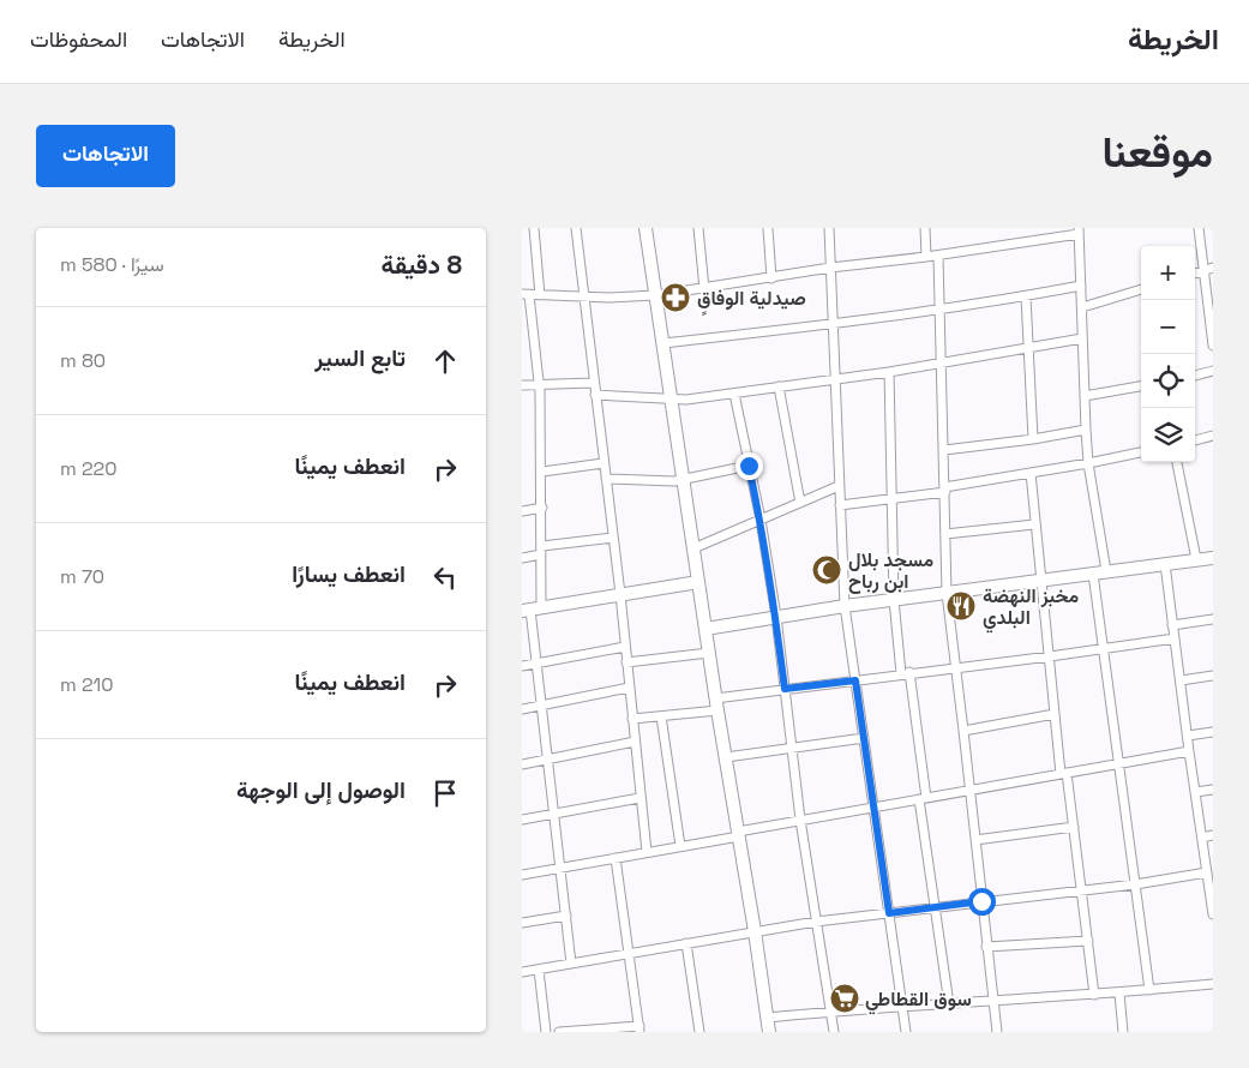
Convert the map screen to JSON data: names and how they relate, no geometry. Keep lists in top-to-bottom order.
{
  "places": {
    "pharmacy": ["صيدلية الوفاقٍ"],
    "mosque": ["مسجد بلال ابن رباح"],
    "restaurant": ["مخبز النهضة البلدي"],
    "supermarket": ["سوق القطاطي"]
  },
  "page": {
    "header": "الخريطة",
    "nav": ["الخريطة", "الاتجاهات", "المحفوظات"],
    "title": "موقعنا",
    "buttons": "الاتجاهات",
    "heading": ["8 دقيقة", "سيرًا · 580 m"],
    "map_buttons": ["+", "−"],
    "list": [
      ["تابع السير", "80 m"],
      ["انعطف يمينًا", "220 m"],
      ["انعطف يسارًا", "70 m"],
      ["انعطف يمينًا", "210 m"],
      "الوصول إلى الوجهة"
    ]
  }
}
